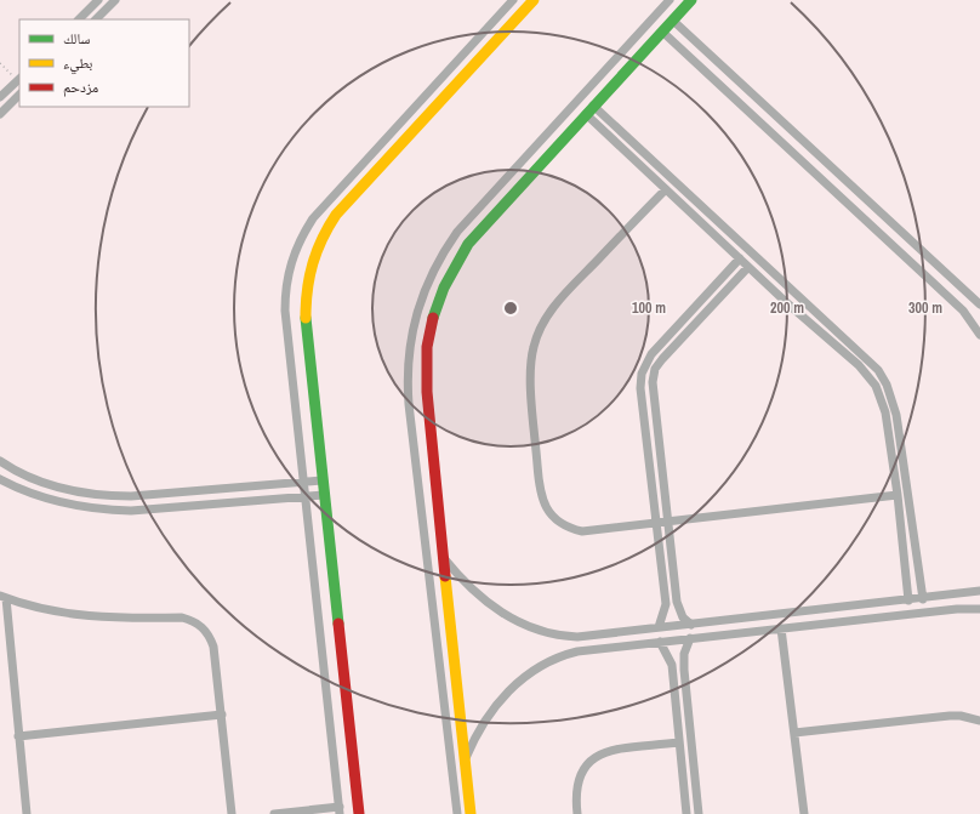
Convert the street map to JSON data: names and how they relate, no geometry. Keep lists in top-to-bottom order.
{
  "legend": ["سالك", "بطيء", "مزدحم"],
  "rings": ["100 m", "200 m", "300 m"]
}
